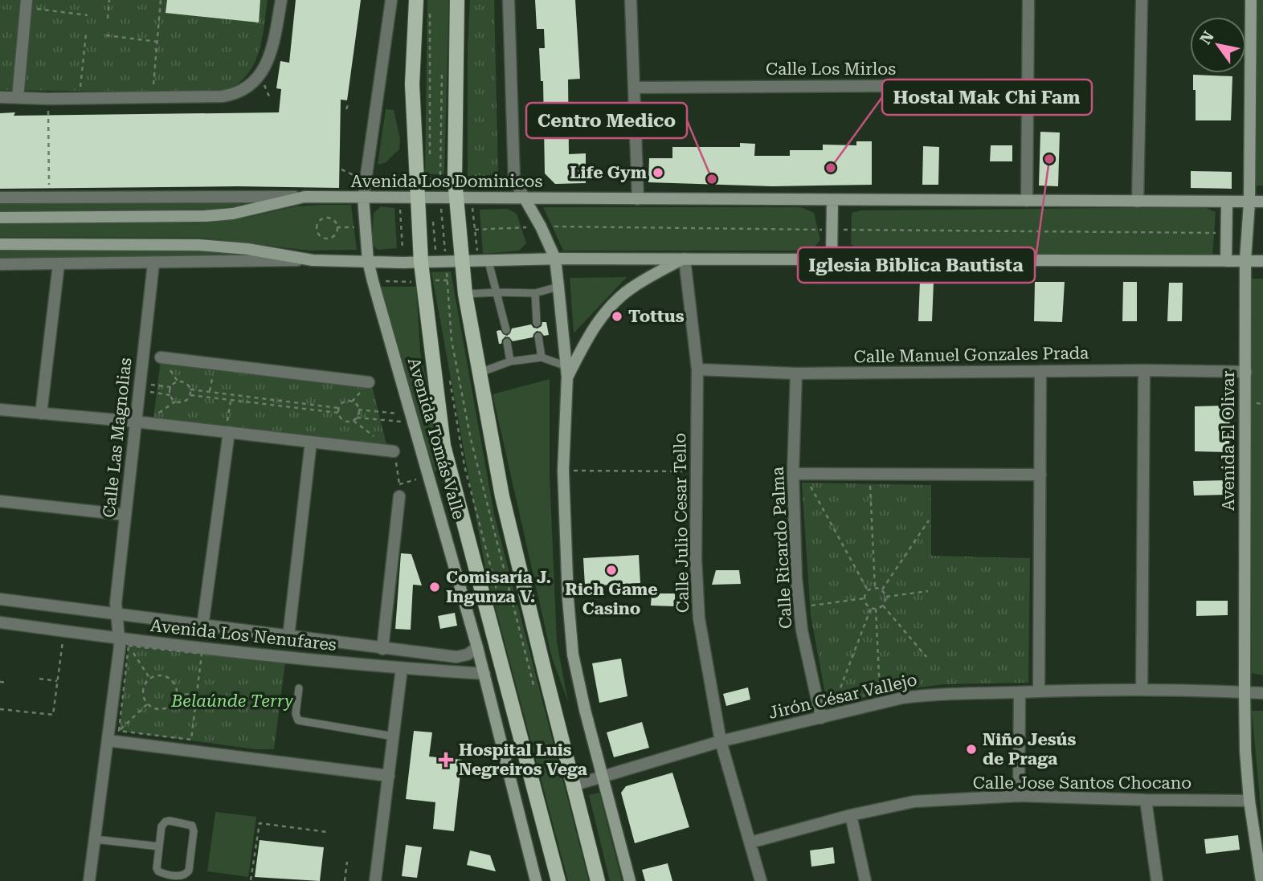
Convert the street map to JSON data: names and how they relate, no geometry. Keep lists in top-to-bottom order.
{
  "streets": {
    "main road": ["Avenida Los Dominicos", "Avenida Tomás Valle", "Avenida El Olivar"],
    "street": [
      "Calle Los Mirlos",
      "Calle Manuel Gonzales Prada",
      "Calle Las Magnolias",
      "Calle Julio Cesar Tello",
      "Calle Ricardo Palma",
      "Avenida Los Nenufares",
      "Jirón César Vallejo",
      "Calle Jose Santos Chocano"
    ]
  },
  "crossings": [
    ["Avenida Los Dominicos", "Avenida Tomás Valle"],
    ["Avenida Los Dominicos", "Avenida El Olivar"],
    ["Calle Manuel Gonzales Prada", "Avenida El Olivar"],
    ["Calle Manuel Gonzales Prada", "Calle Julio Cesar Tello"],
    ["Calle Manuel Gonzales Prada", "Calle Ricardo Palma"],
    ["Calle Las Magnolias", "Avenida Los Nenufares"],
    ["Avenida Tomás Valle", "Avenida Los Nenufares"],
    ["Avenida El Olivar", "Jirón César Vallejo"],
    ["Avenida El Olivar", "Calle Jose Santos Chocano"],
    ["Calle Julio Cesar Tello", "Jirón César Vallejo"],
    ["Calle Julio Cesar Tello", "Calle Jose Santos Chocano"],
    ["Calle Ricardo Palma", "Jirón César Vallejo"]
  ],
  "parks": ["Belaúnde Terry"],
  "places": {
    "other": [
      "Iglesia Biblica Bautista",
      "Hostal Mak Chi Fam",
      "Life Gym",
      "Centro Medico",
      "Tottus",
      "Rich Game Casino",
      "Comisaría J. Ingunza V.",
      "Niño Jesús de Praga"
    ],
    "health": ["Hospital Luis Negreiros Vega"]
  },
  "north": "top left"
}
